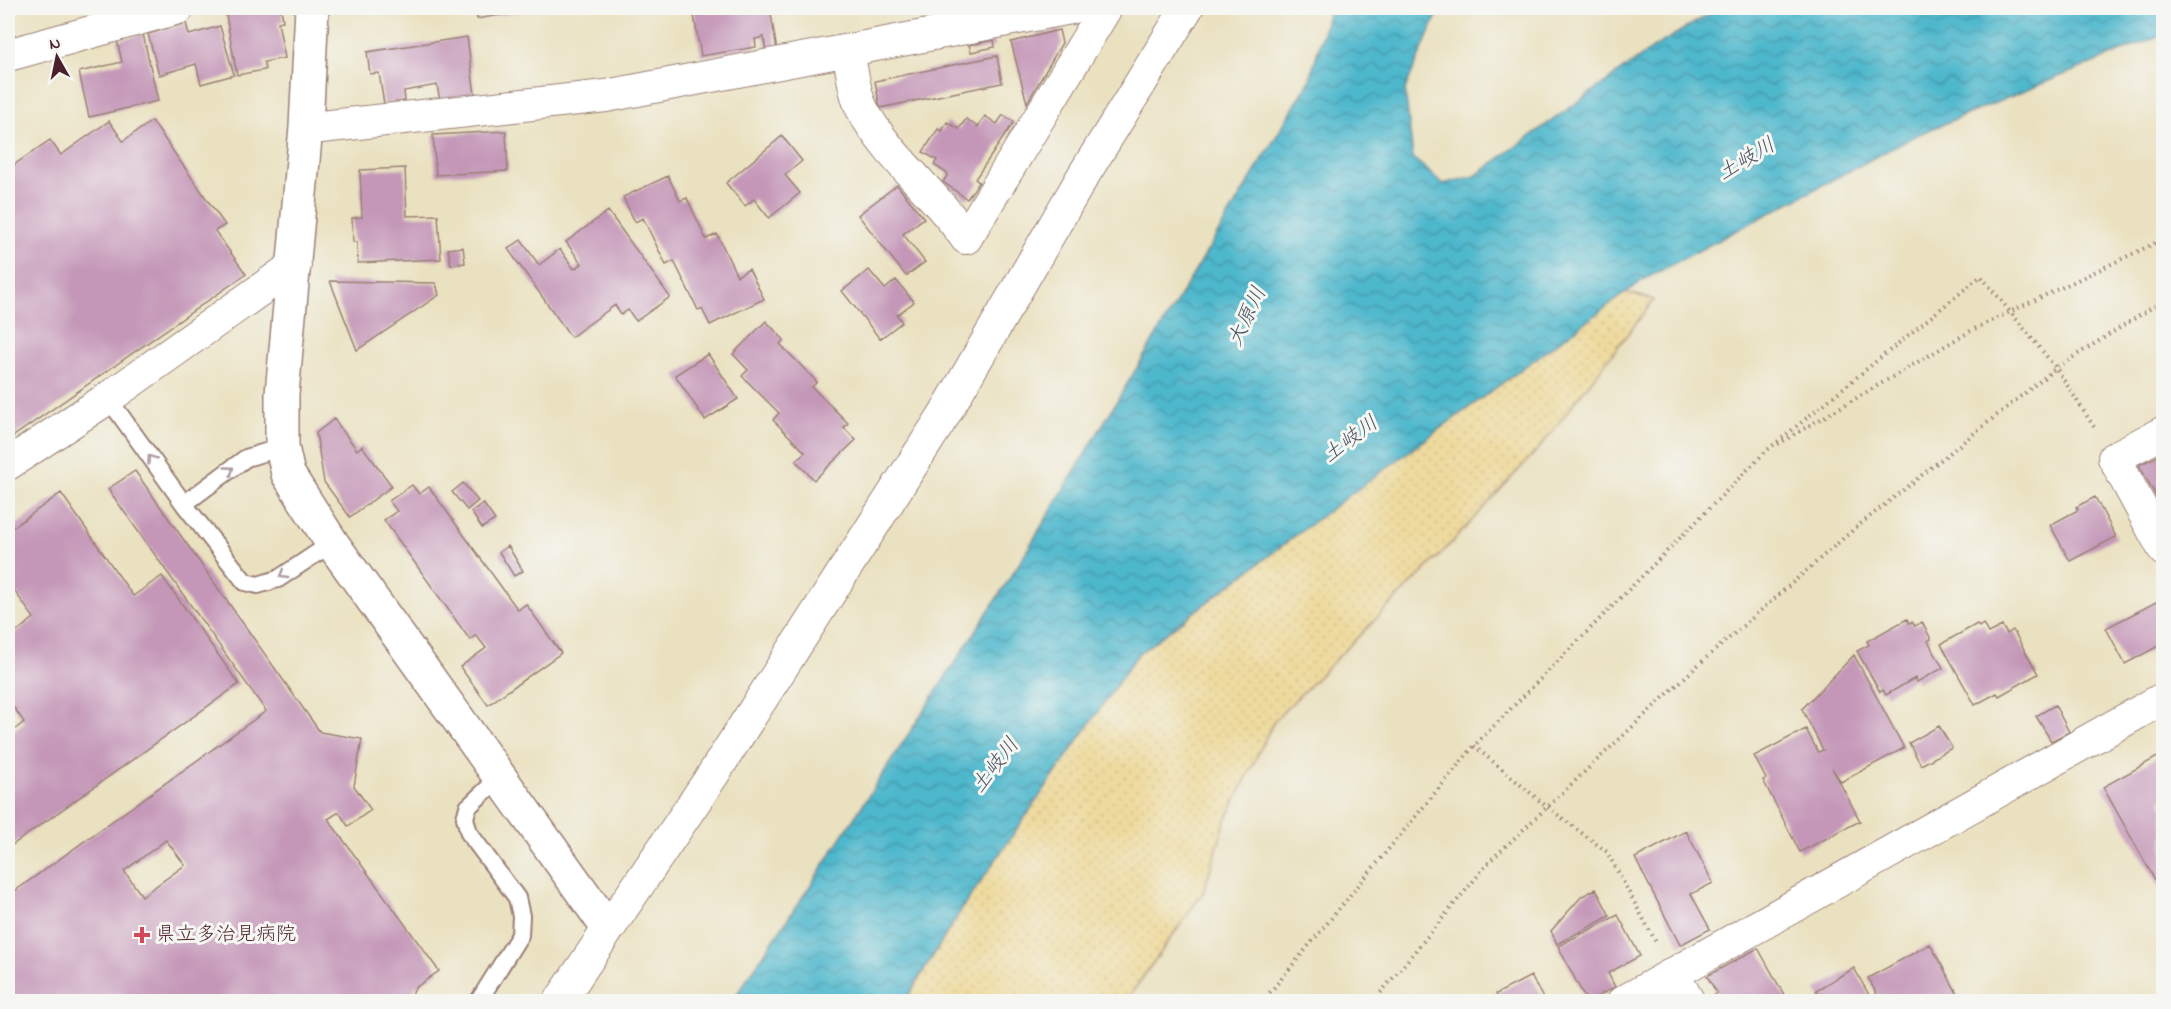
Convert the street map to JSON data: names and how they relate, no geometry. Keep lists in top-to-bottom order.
{
  "water": ["土岐川", "大原川"],
  "places": {
    "health": ["県立多治見病院"]
  },
  "north": "top"
}
